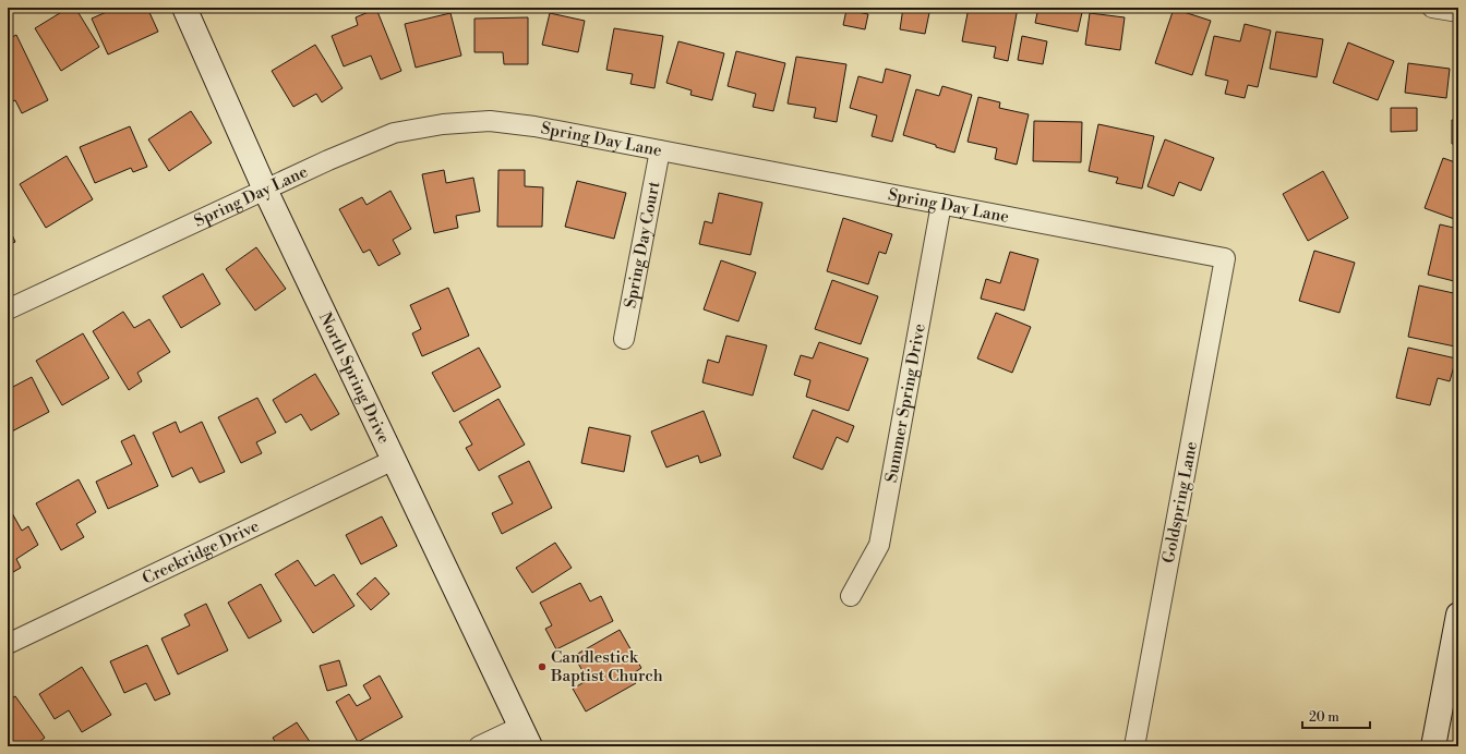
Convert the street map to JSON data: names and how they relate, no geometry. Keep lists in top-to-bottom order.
{
  "streets": {
    "street": [
      "Spring Day Lane",
      "Spring Day Court",
      "North Spring Drive",
      "Summer Spring Drive",
      "Goldspring Lane",
      "Creekridge Drive"
    ]
  },
  "crossings": [
    ["Spring Day Lane", "Spring Day Court"],
    ["Spring Day Lane", "North Spring Drive"],
    ["Spring Day Lane", "Summer Spring Drive"],
    ["Spring Day Lane", "Goldspring Lane"],
    ["North Spring Drive", "Creekridge Drive"]
  ],
  "places": ["Candlestick Baptist Church"],
  "scale_bar": "20 m"
}
